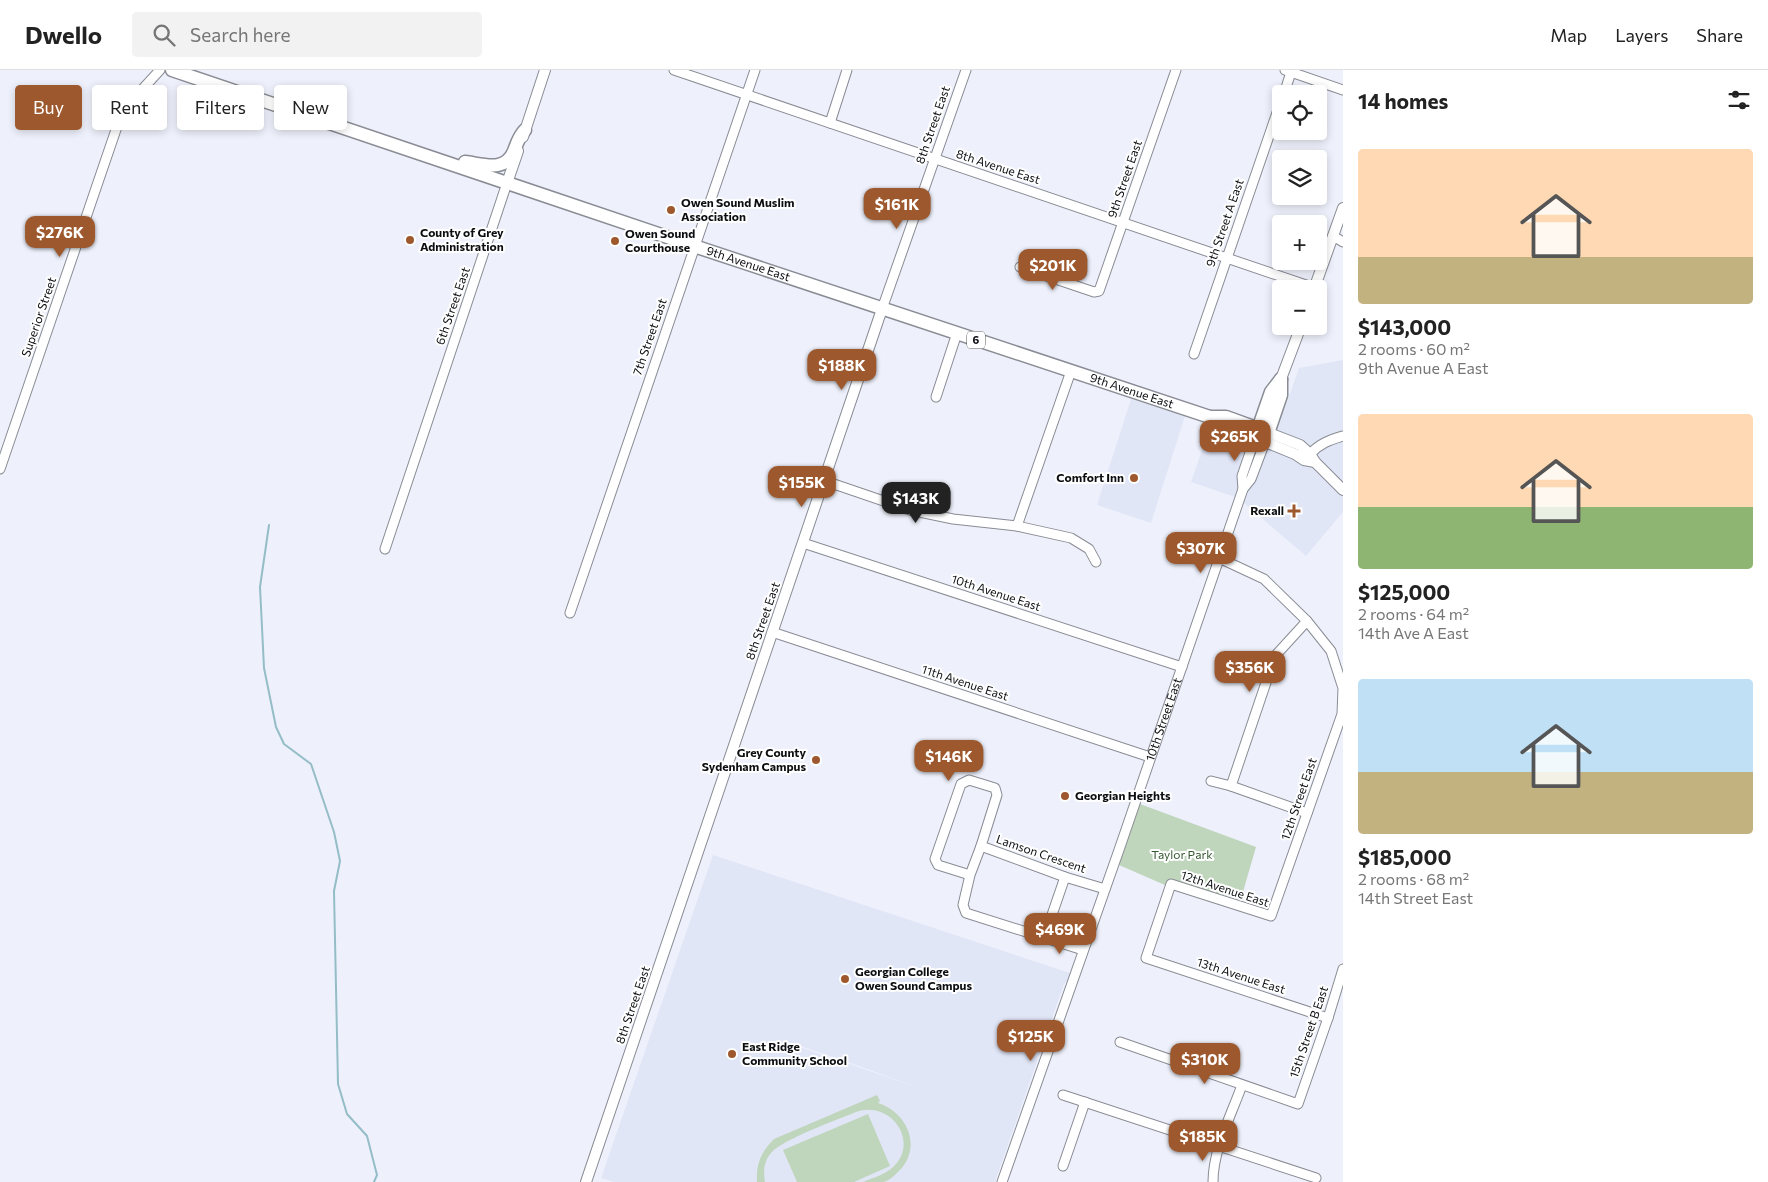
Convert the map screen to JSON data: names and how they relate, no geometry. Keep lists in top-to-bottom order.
{
  "streets": {
    "highway": ["9th Avenue East", "6", "10th Street East"],
    "main road": ["8th Street East", "6th Street East"],
    "street": [
      "8th Avenue East",
      "9th Street East",
      "9th Street A East",
      "Superior Street",
      "7th Street East",
      "10th Avenue East",
      "11th Avenue East",
      "12th Street East",
      "Lamson Crescent",
      "12th Avenue East",
      "13th Avenue East",
      "15th Street B East"
    ]
  },
  "crossings": [
    ["8th Street East", "8th Avenue East"],
    ["8th Street East", "9th Avenue East"],
    ["8th Street East", "10th Avenue East"],
    ["8th Street East", "11th Avenue East"],
    ["8th Avenue East", "9th Street East"],
    ["8th Avenue East", "9th Street A East"],
    ["8th Avenue East", "7th Street East"],
    ["9th Avenue East", "6th Street East"],
    ["9th Avenue East", "7th Street East"],
    ["9th Avenue East", "10th Street East"],
    ["10th Avenue East", "10th Street East"],
    ["11th Avenue East", "10th Street East"],
    ["10th Street East", "Lamson Crescent"],
    ["12th Street East", "12th Avenue East"],
    ["12th Avenue East", "13th Avenue East"],
    ["13th Avenue East", "15th Street B East"]
  ],
  "parks": ["Taylor Park"],
  "places": {
    "other": [
      "Owen Sound Muslim Association",
      "County of Grey Administration",
      "Owen Sound Courthouse",
      "Comfort Inn",
      "Grey County Sydenham Campus",
      "Georgian Heights",
      "Georgian College Owen Sound Campus",
      "East Ridge Community School"
    ],
    "health": ["Rexall"]
  },
  "page": {
    "header": "Dwello",
    "search": "Search here",
    "nav": ["Map", "Layers", "Share"],
    "heading": "14 homes",
    "map_buttons": ["+", "−"],
    "chip": [
      "Buy",
      "Rent",
      "Filters",
      "New"
    ],
    "list": [
      {
        "name": "$143,000",
        "note": "2 rooms · 60 m² · 9th Avenue A East"
      },
      {
        "name": "$125,000",
        "note": "2 rooms · 64 m² · 14th Ave A East"
      },
      {
        "name": "$185,000",
        "note": "2 rooms · 68 m² · 14th Street East"
      }
    ],
    "price": [
      "$161K",
      "$276K",
      "$201K",
      "$188K",
      "$265K",
      "$155K",
      "$143K",
      "$307K",
      "$356K",
      "$146K",
      "$469K",
      "$125K",
      "$310K",
      "$185K"
    ]
  }
}
